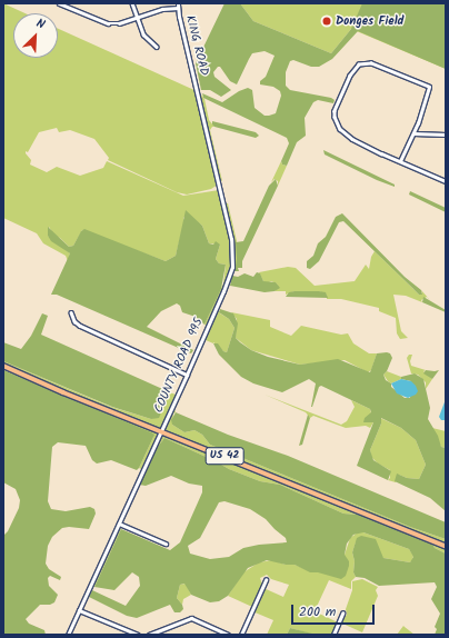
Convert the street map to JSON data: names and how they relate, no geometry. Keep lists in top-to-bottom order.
{
  "streets": {
    "main road": ["US 42"],
    "street": ["KING ROAD", "COUNTY ROAD 995"]
  },
  "crossings": [
    ["KING ROAD", "COUNTY ROAD 995"],
    ["COUNTY ROAD 995", "US 42"]
  ],
  "places": ["Donges Field"],
  "scale_bar": "200 m",
  "north": "top right"
}
